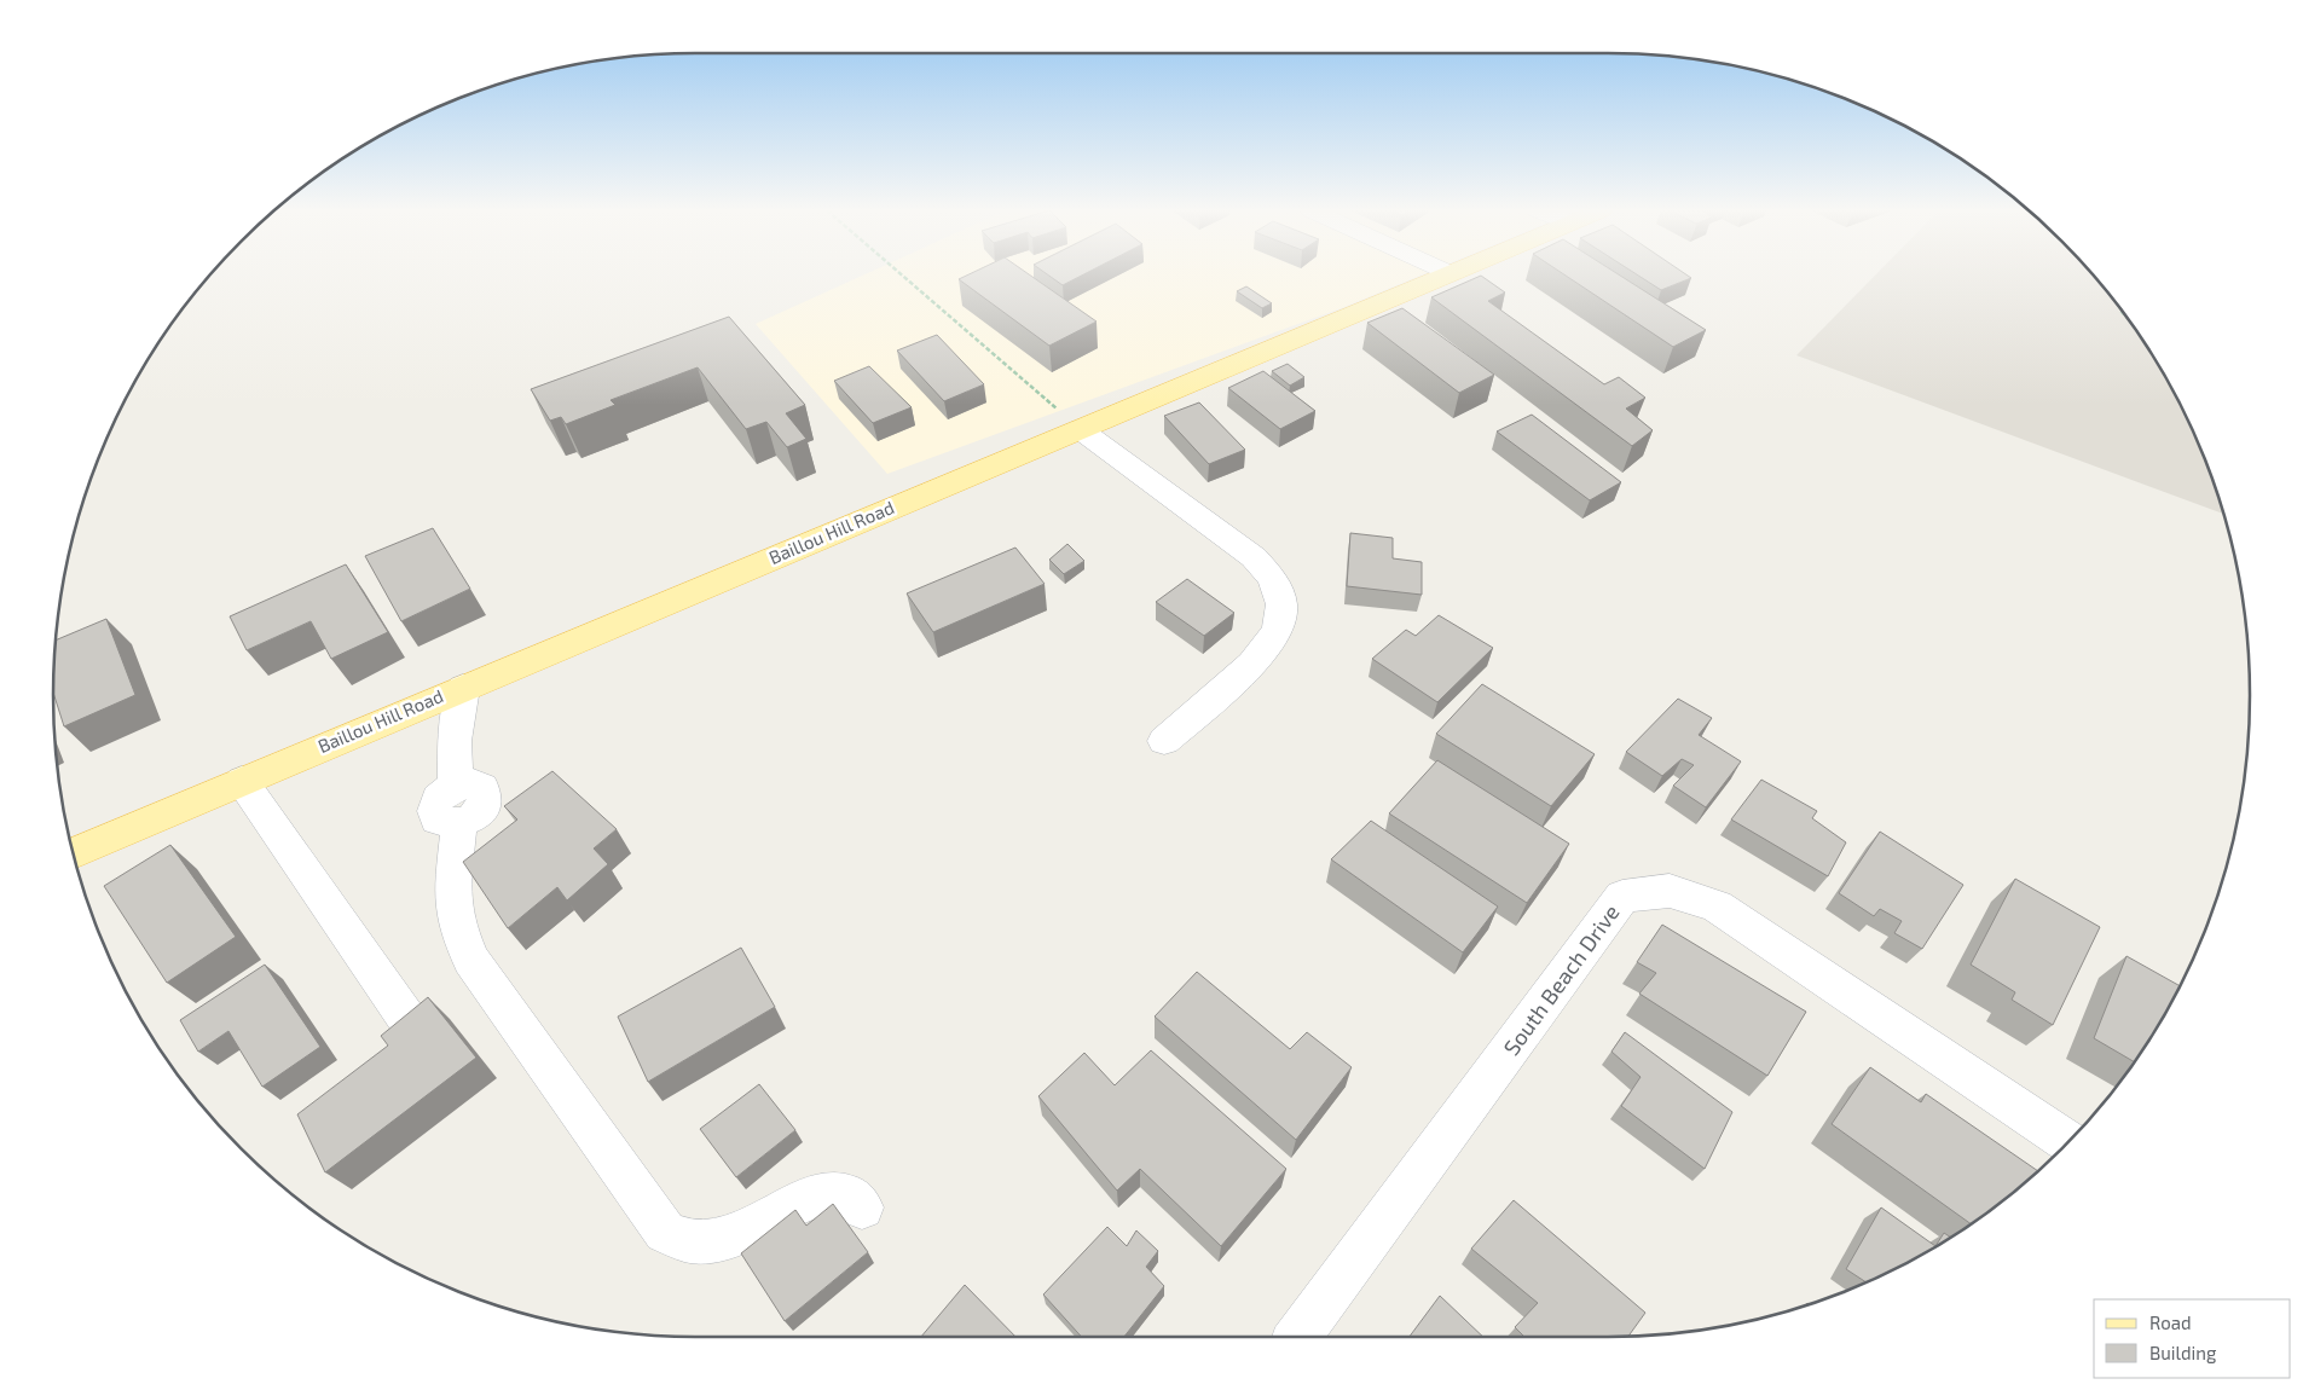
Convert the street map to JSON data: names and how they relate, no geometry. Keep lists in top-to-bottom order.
{
  "streets": {
    "main road": ["Baillou Hill Road"],
    "street": ["South Beach Drive"]
  },
  "legend": ["Road", "Building"]
}
